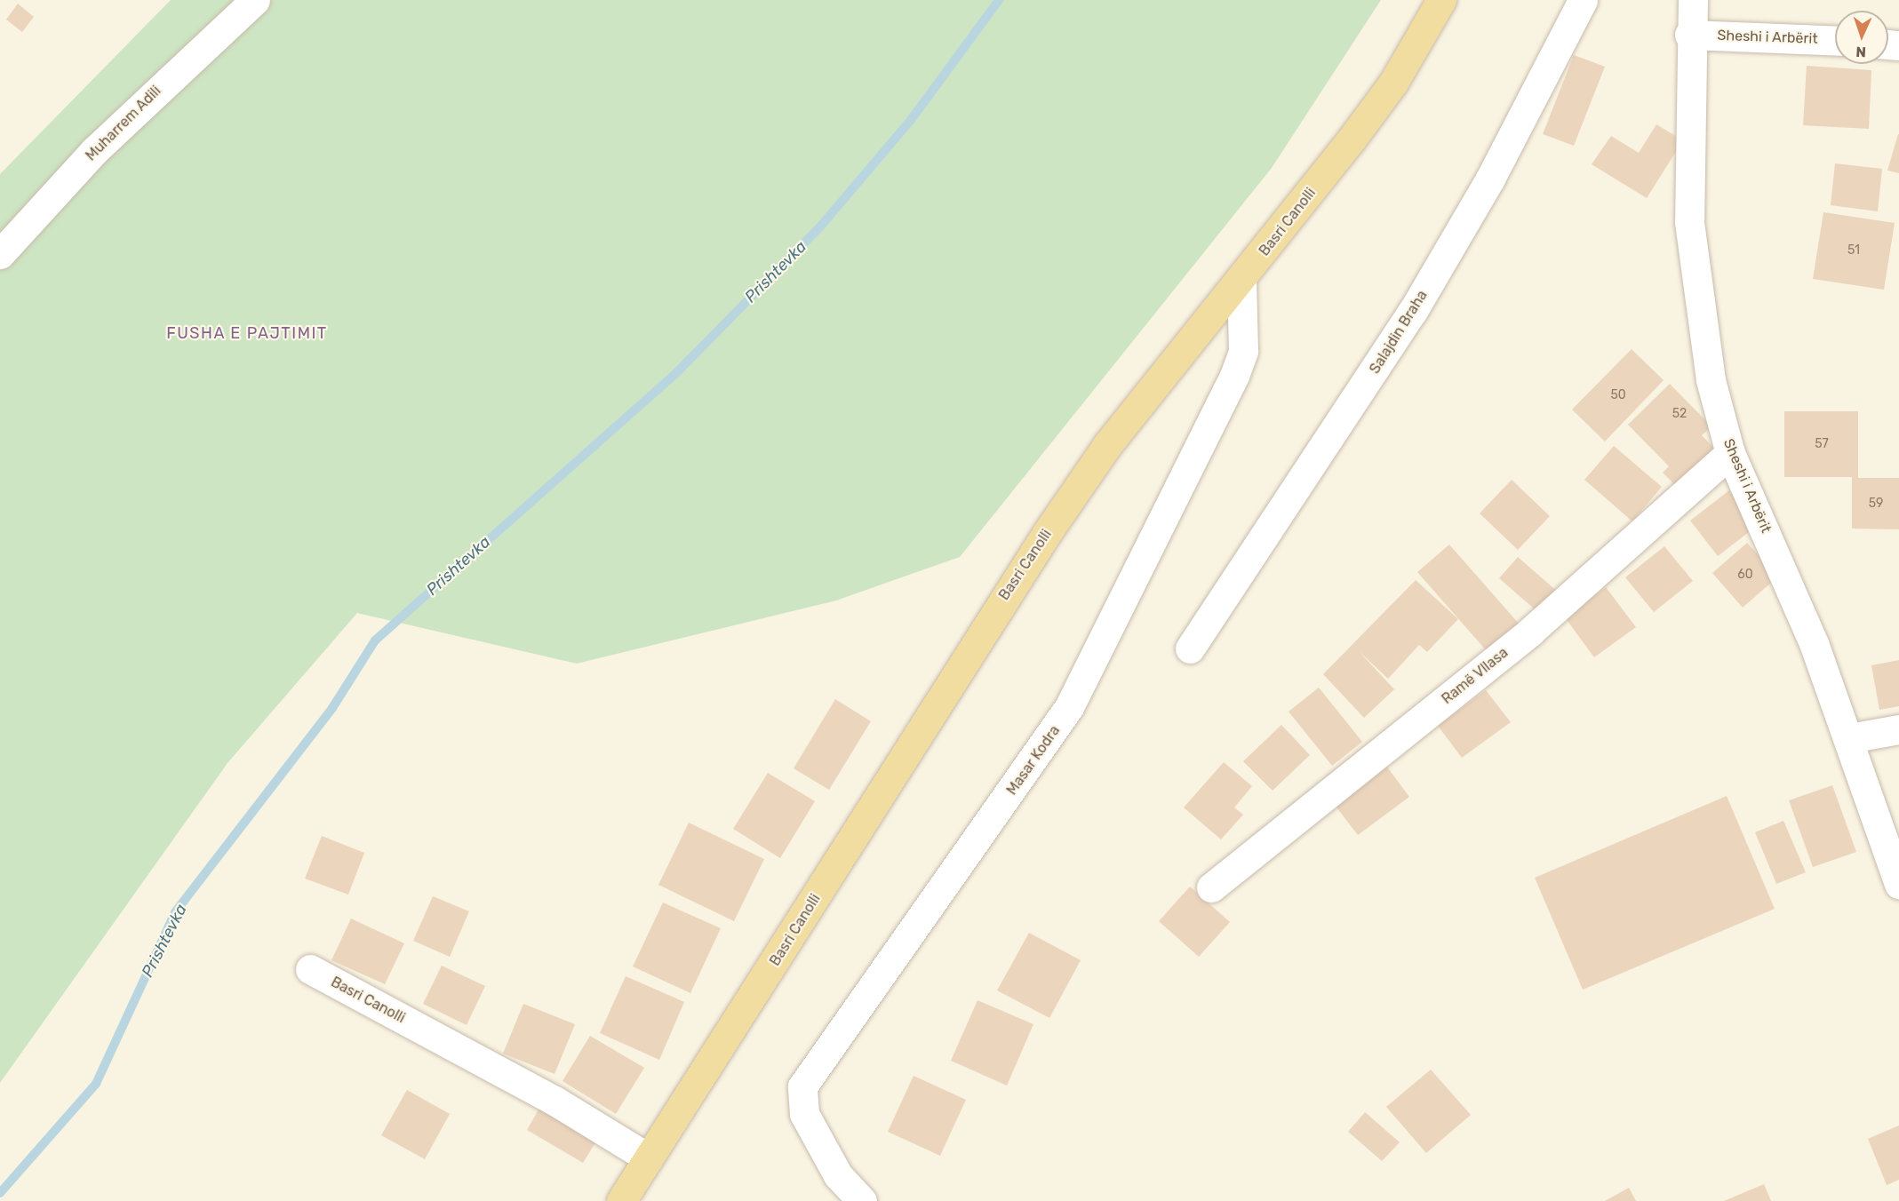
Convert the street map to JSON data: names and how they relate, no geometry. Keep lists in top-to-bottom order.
{
  "streets": {
    "main road": ["Basri Canolli"],
    "street": [
      "Sheshi i Arbërit",
      "Muharrem Adili",
      "Salajdin Braha",
      "Ramë Vllasa",
      "Masar Kodra"
    ]
  },
  "crossings": [
    ["Sheshi i Arbërit", "Ramë Vllasa"],
    ["Basri Canolli", "Masar Kodra"]
  ],
  "districts": ["FUSHA E PAJTIMIT"],
  "water": ["Prishtevka"],
  "house_numbers": [
    "51",
    "50",
    "52",
    "57",
    "59",
    "60"
  ],
  "north": "bottom"
}
